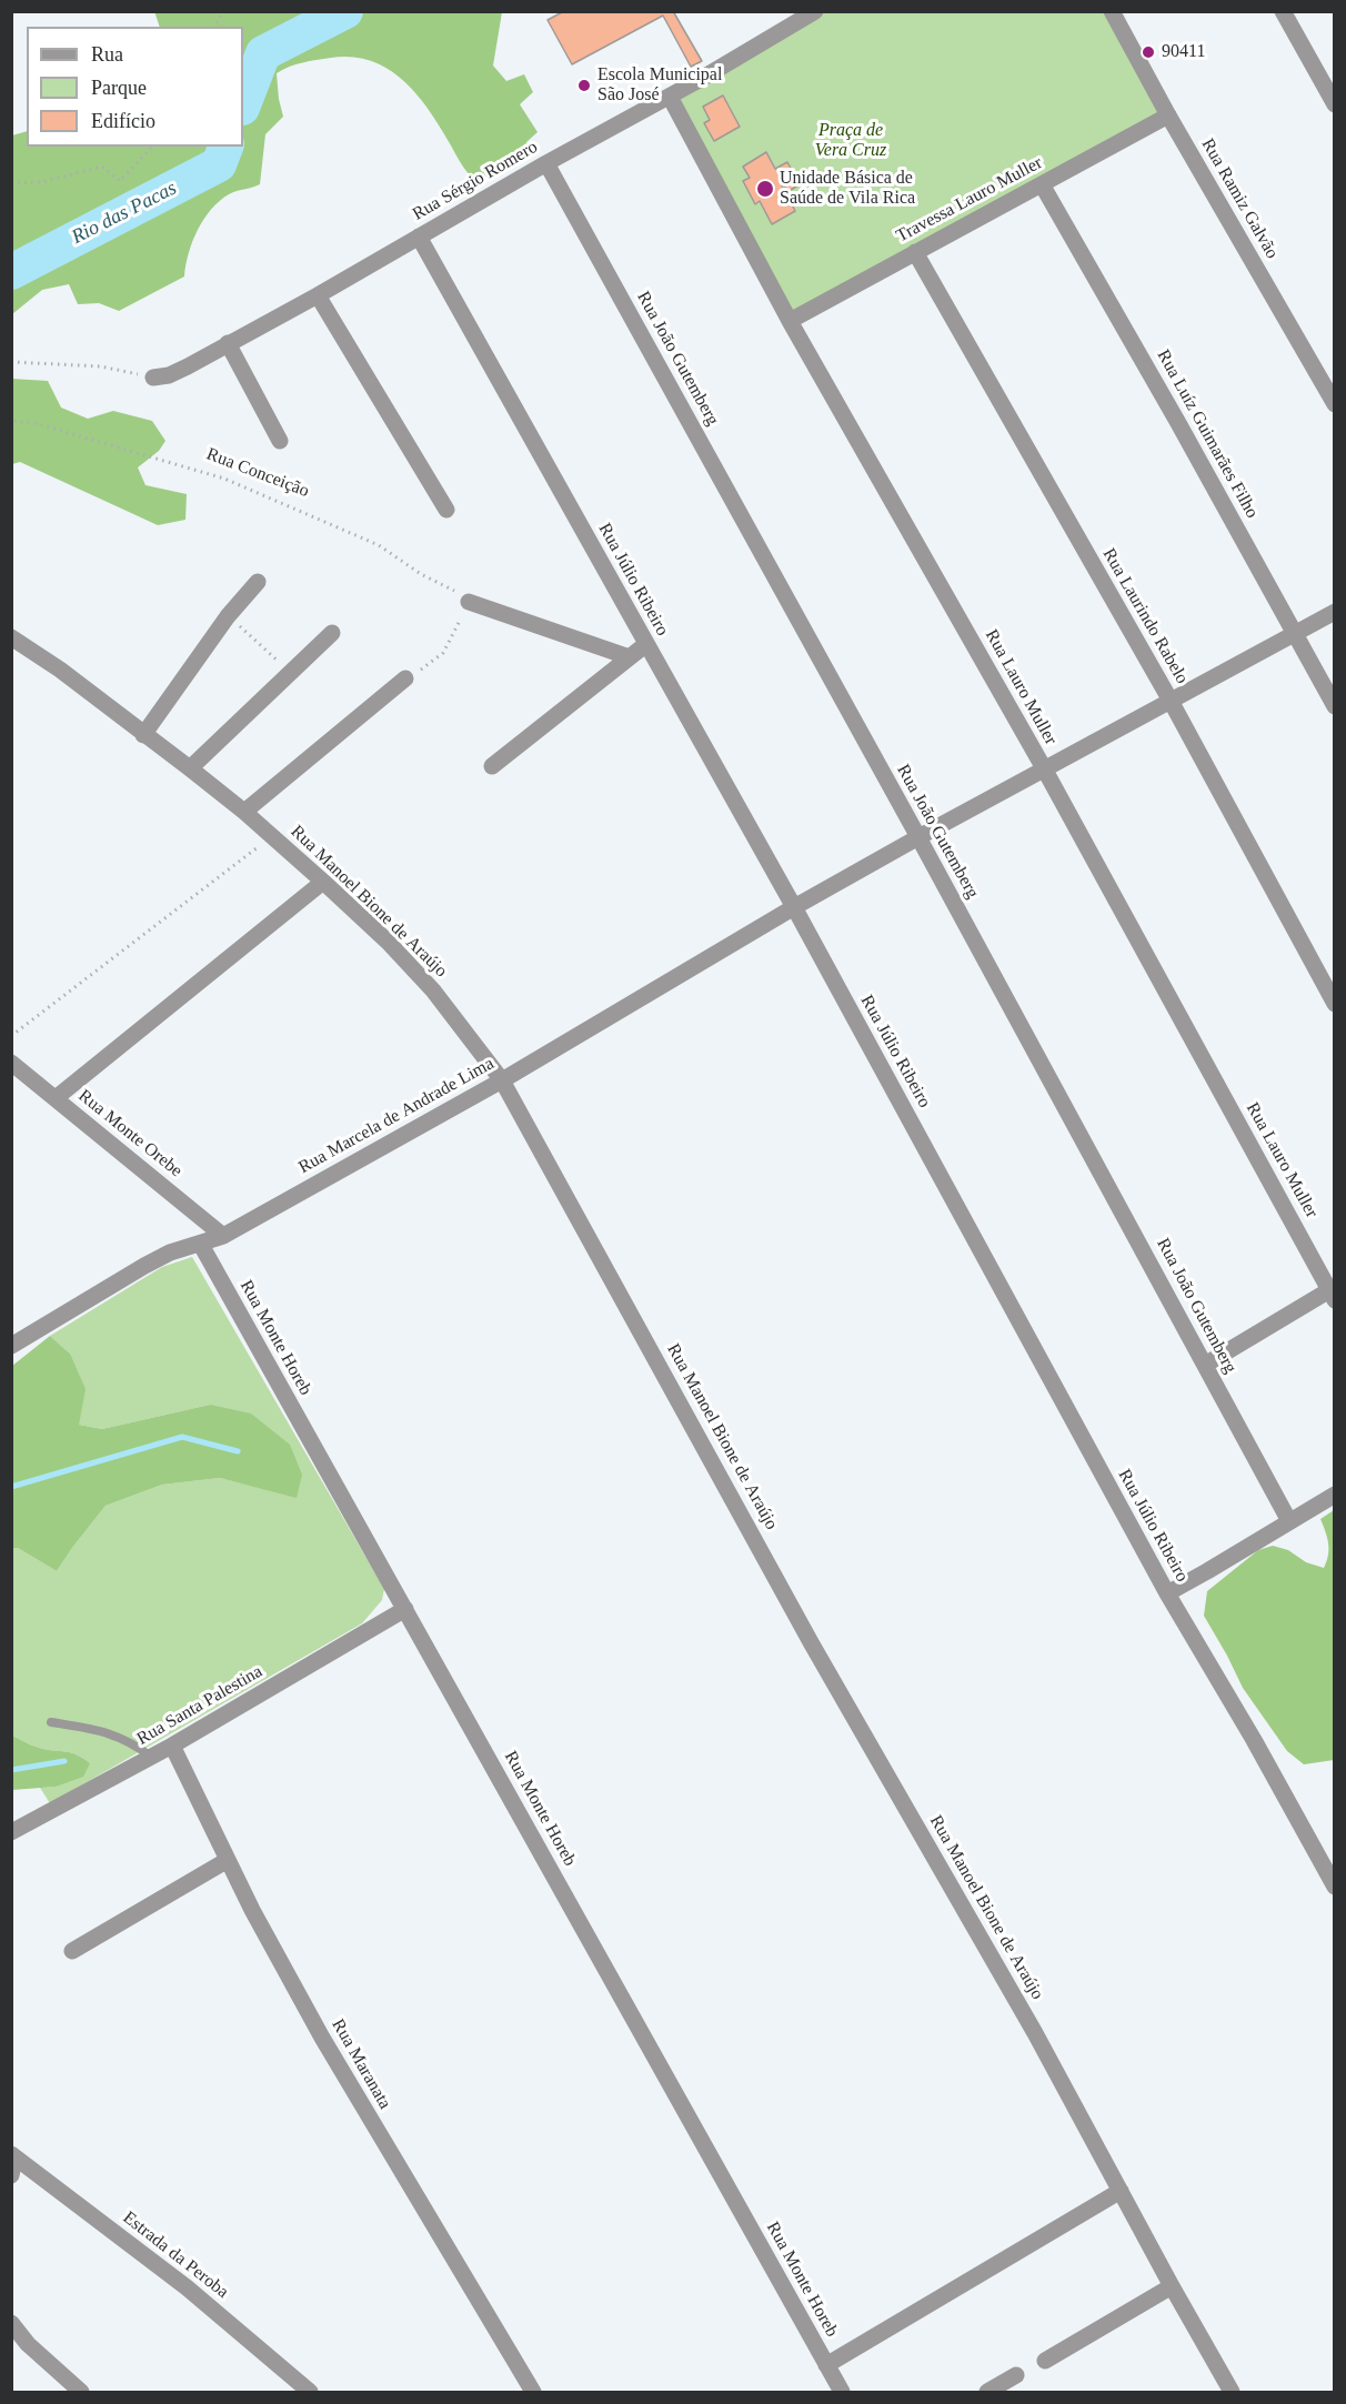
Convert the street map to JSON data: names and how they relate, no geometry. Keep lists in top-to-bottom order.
{
  "streets": {
    "street": [
      "Rua Sérgio Romero",
      "Rua Ramiz Galvão",
      "Travessa Lauro Muller",
      "Rua João Gutemberg",
      "Rua Luíz Guimarães Filho",
      "Rua Júlio Ribeiro",
      "Rua Laurindo Rabelo",
      "Rua Lauro Muller",
      "Rua Manoel Bione de Araújo",
      "Rua Marcela de Andrade Lima",
      "Rua Monte Orebe",
      "Rua Monte Horeb",
      "Rua Santa Palestina",
      "Rua Maranata",
      "Estrada da Peroba"
    ],
    "path": ["Rua Conceição"]
  },
  "crossings": [
    ["Rua Sérgio Romero", "Rua João Gutemberg"],
    ["Rua Sérgio Romero", "Rua Júlio Ribeiro"],
    ["Rua Sérgio Romero", "Rua Lauro Muller"],
    ["Rua Ramiz Galvão", "Travessa Lauro Muller"],
    ["Travessa Lauro Muller", "Rua Luíz Guimarães Filho"],
    ["Travessa Lauro Muller", "Rua Laurindo Rabelo"],
    ["Travessa Lauro Muller", "Rua Lauro Muller"],
    ["Rua João Gutemberg", "Rua Marcela de Andrade Lima"],
    ["Rua Luíz Guimarães Filho", "Rua Marcela de Andrade Lima"],
    ["Rua Júlio Ribeiro", "Rua Marcela de Andrade Lima"],
    ["Rua Laurindo Rabelo", "Rua Marcela de Andrade Lima"],
    ["Rua Lauro Muller", "Rua Marcela de Andrade Lima"],
    ["Rua Manoel Bione de Araújo", "Rua Marcela de Andrade Lima"],
    ["Rua Marcela de Andrade Lima", "Rua Monte Orebe"],
    ["Rua Marcela de Andrade Lima", "Rua Monte Horeb"],
    ["Rua Monte Horeb", "Rua Santa Palestina"],
    ["Rua Santa Palestina", "Rua Maranata"]
  ],
  "water": ["Rio das Pacas"],
  "parks": ["Praça de Vera Cruz"],
  "places": ["90411", "Escola Municipal São José", "Unidade Básica de Saúde de Vila Rica"],
  "legend": ["Rua", "Parque", "Edifício"]
}
